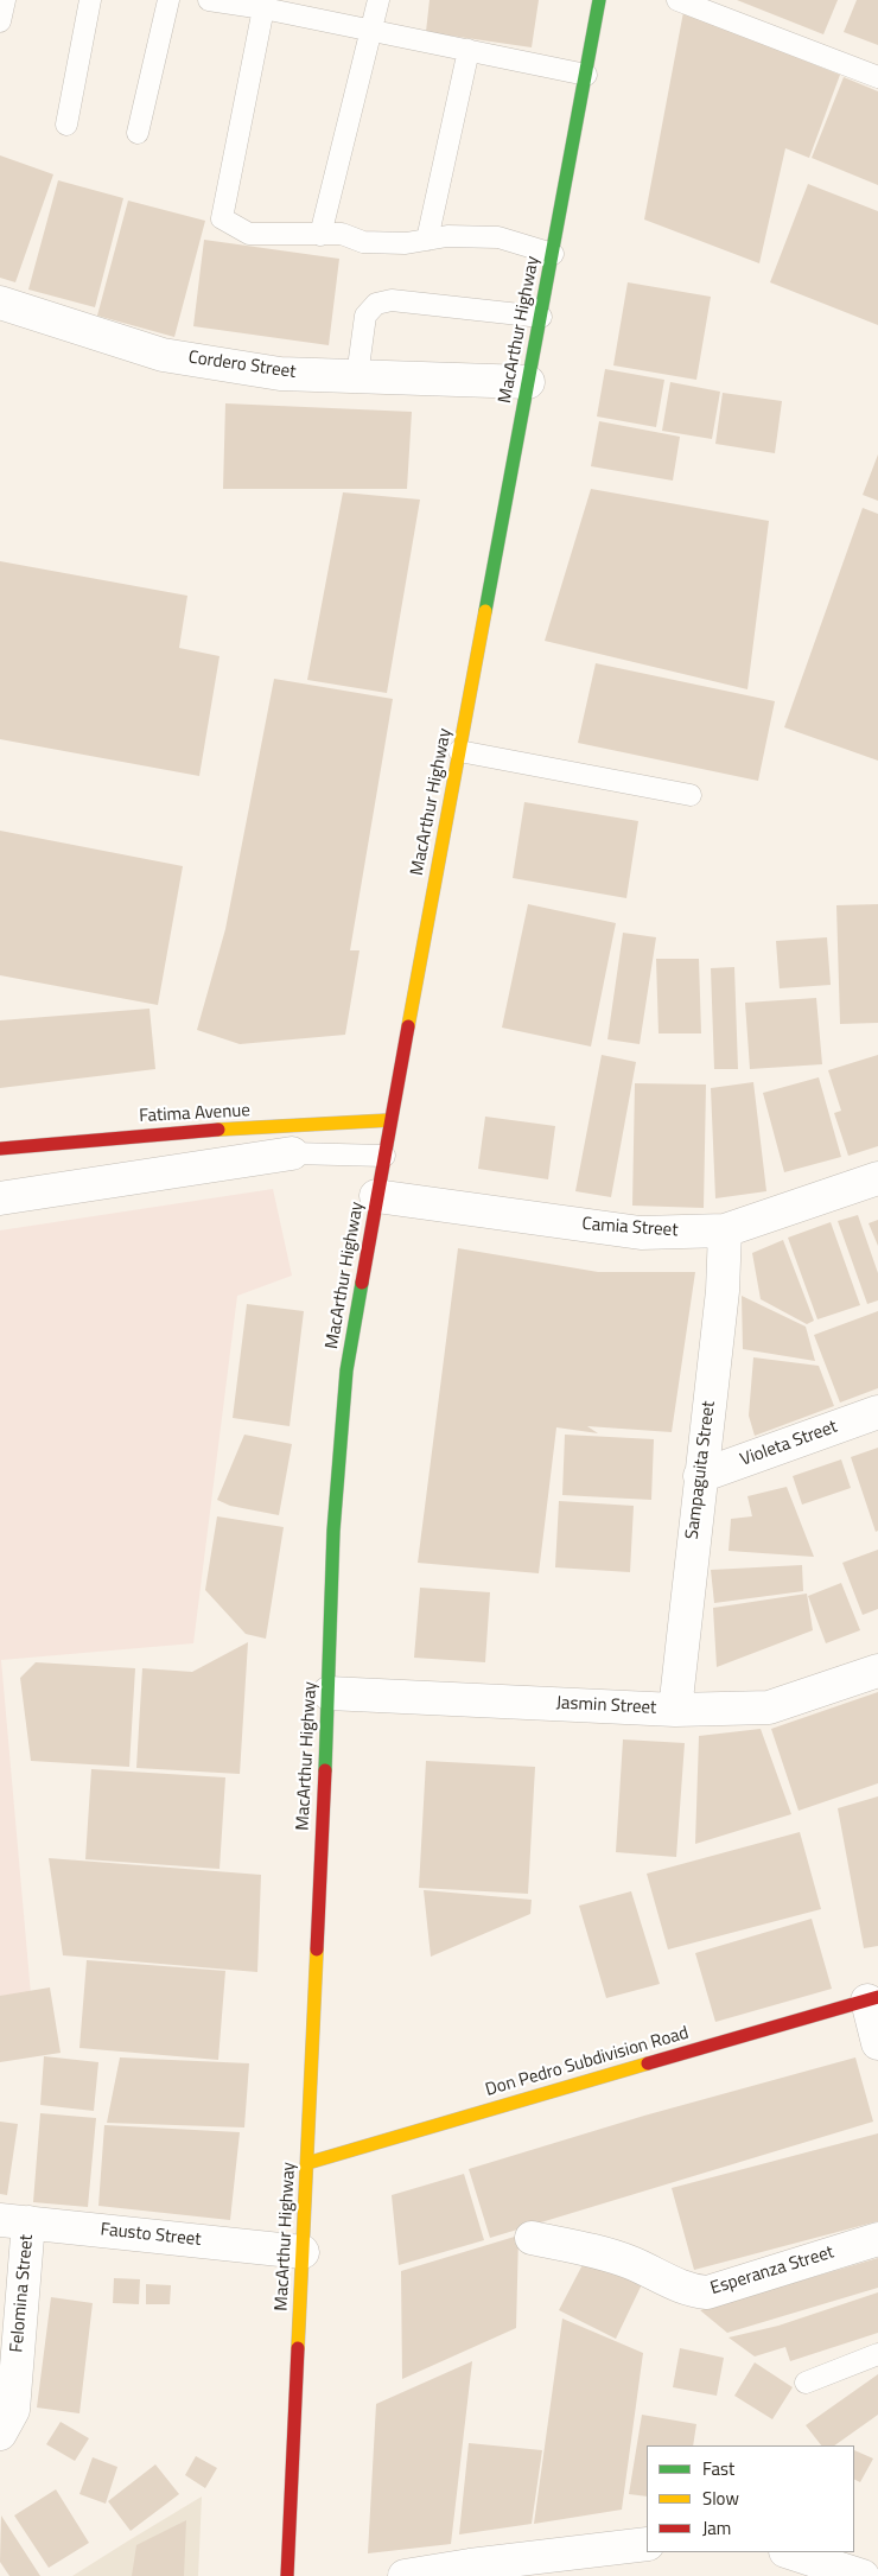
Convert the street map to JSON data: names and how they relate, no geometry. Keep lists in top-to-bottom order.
{
  "streets": {
    "main road": ["MacArthur Highway", "Fatima Avenue", "Don Pedro Subdivision Road"],
    "street": [
      "Cordero Street",
      "Camia Street",
      "Violeta Street",
      "Sampaguita Street",
      "Jasmin Street",
      "Fausto Street",
      "Esperanza Street",
      "Felomina Street"
    ]
  },
  "crossings": [
    ["MacArthur Highway", "Cordero Street"],
    ["MacArthur Highway", "Fatima Avenue"],
    ["MacArthur Highway", "Camia Street"],
    ["MacArthur Highway", "Jasmin Street"],
    ["MacArthur Highway", "Don Pedro Subdivision Road"],
    ["MacArthur Highway", "Fausto Street"],
    ["Camia Street", "Sampaguita Street"],
    ["Violeta Street", "Sampaguita Street"],
    ["Sampaguita Street", "Jasmin Street"],
    ["Fausto Street", "Felomina Street"]
  ],
  "legend": ["Fast", "Slow", "Jam"]
}
